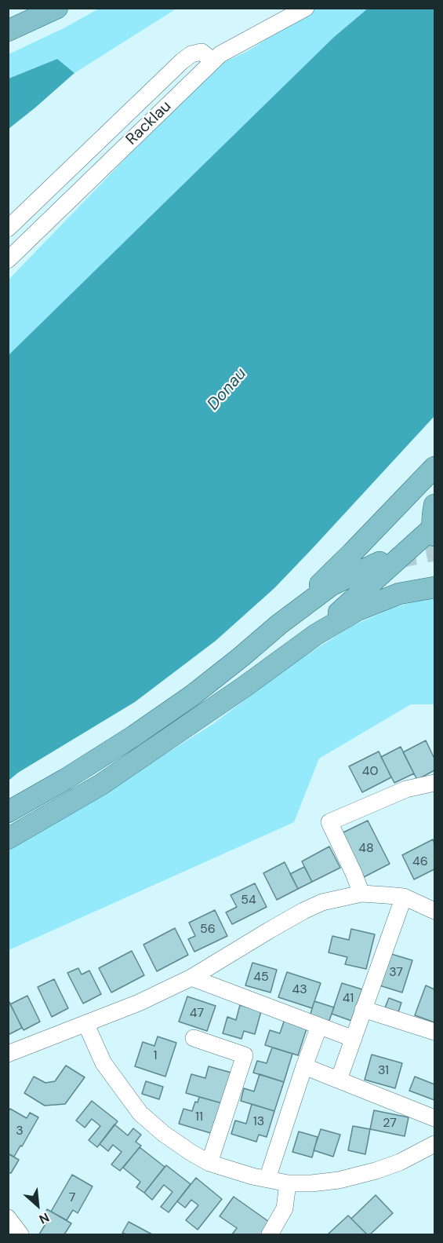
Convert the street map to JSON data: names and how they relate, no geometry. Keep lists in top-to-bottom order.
{
  "streets": {
    "street": ["Racklau"]
  },
  "water": ["Donau"],
  "house_numbers": [
    "40",
    "48",
    "46",
    "54",
    "56",
    "37",
    "45",
    "43",
    "41",
    "47",
    "1",
    "31",
    "11",
    "13",
    "27",
    "3",
    "7"
  ],
  "north": "bottom right"
}
